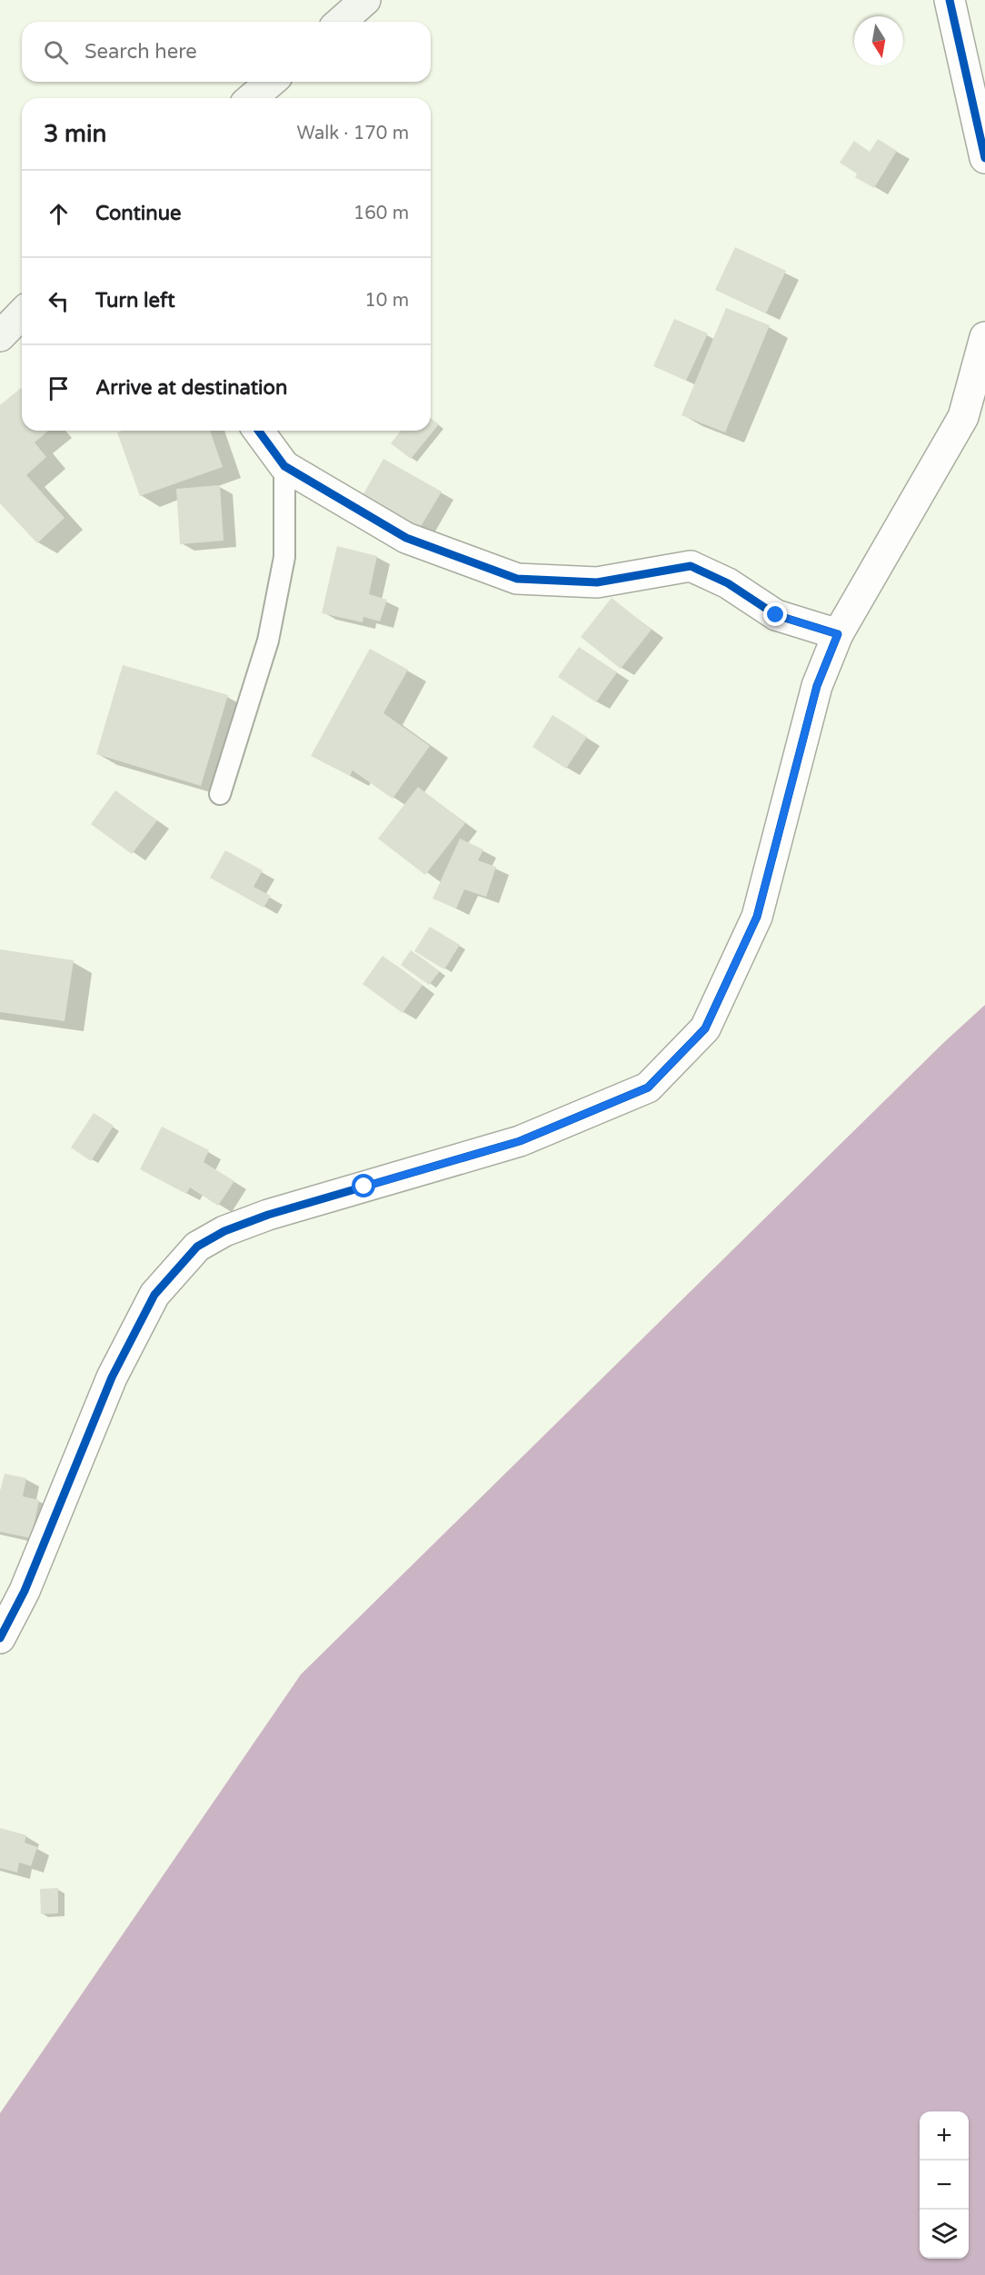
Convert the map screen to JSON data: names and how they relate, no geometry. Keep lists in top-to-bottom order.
{
  "north": "bottom",
  "page": {
    "search": "Search here",
    "heading": ["3 min", "Walk · 170 m"],
    "list": [
      ["Continue", "160 m"],
      ["Turn left", "10 m"],
      "Arrive at destination"
    ],
    "map_buttons": ["+", "−"]
  }
}
